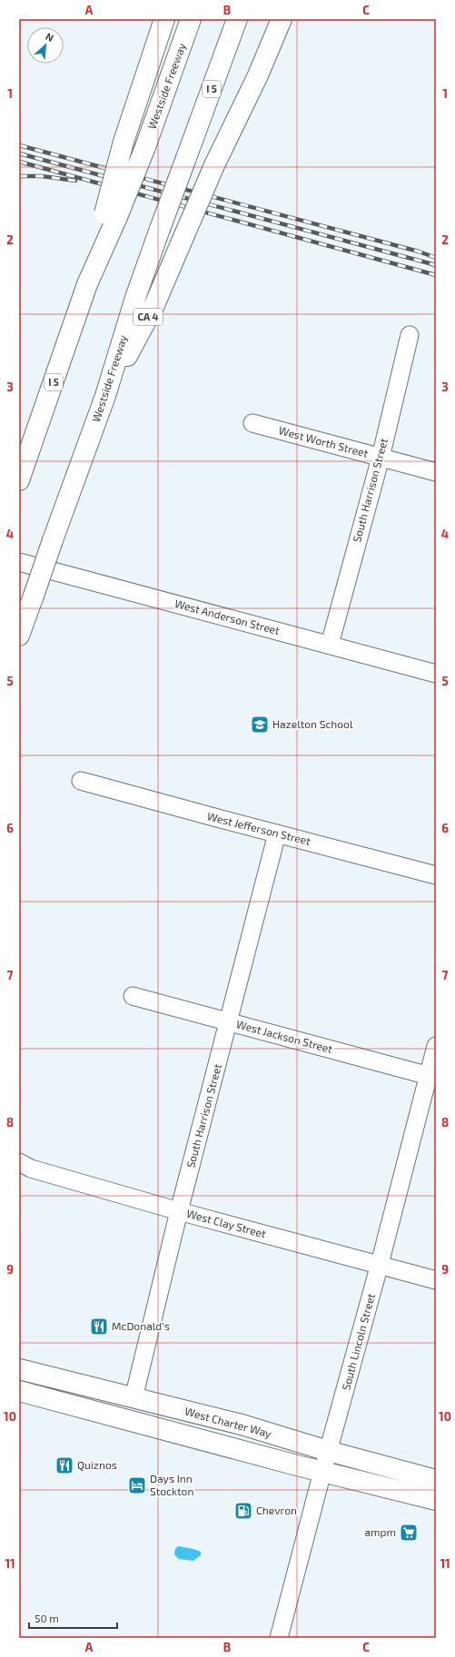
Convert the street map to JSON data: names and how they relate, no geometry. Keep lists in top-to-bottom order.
{
  "streets": {
    "main road": [
      "Westside Freeway",
      "I 5",
      "CA 4",
      "West Charter Way"
    ],
    "street": [
      "West Worth Street",
      "South Harrison Street",
      "West Anderson Street",
      "West Jefferson Street",
      "West Jackson Street",
      "West Clay Street",
      "South Lincoln Street"
    ]
  },
  "crossings": [
    ["Westside Freeway", "CA 4"],
    ["West Worth Street", "South Harrison Street"],
    ["South Harrison Street", "West Anderson Street"],
    ["South Harrison Street", "West Jefferson Street"],
    ["South Harrison Street", "West Jackson Street"],
    ["South Harrison Street", "West Clay Street"],
    ["South Harrison Street", "West Charter Way"],
    ["West Jackson Street", "South Lincoln Street"],
    ["West Clay Street", "South Lincoln Street"],
    ["South Lincoln Street", "West Charter Way"]
  ],
  "places": {
    "school or university": ["Hazelton School"],
    "restaurant": ["McDonald's", "Quiznos"],
    "hotel": ["Days Inn Stockton"],
    "fuel station": ["Chevron"],
    "supermarket": ["ampm"]
  },
  "scale_bar": "50 m",
  "north": "top right",
  "grid": {
    "columns": ["A", "B", "C"],
    "rows": [
      "1",
      "2",
      "3",
      "4",
      "5",
      "6",
      "7",
      "8",
      "9",
      "10",
      "11"
    ]
  }
}
